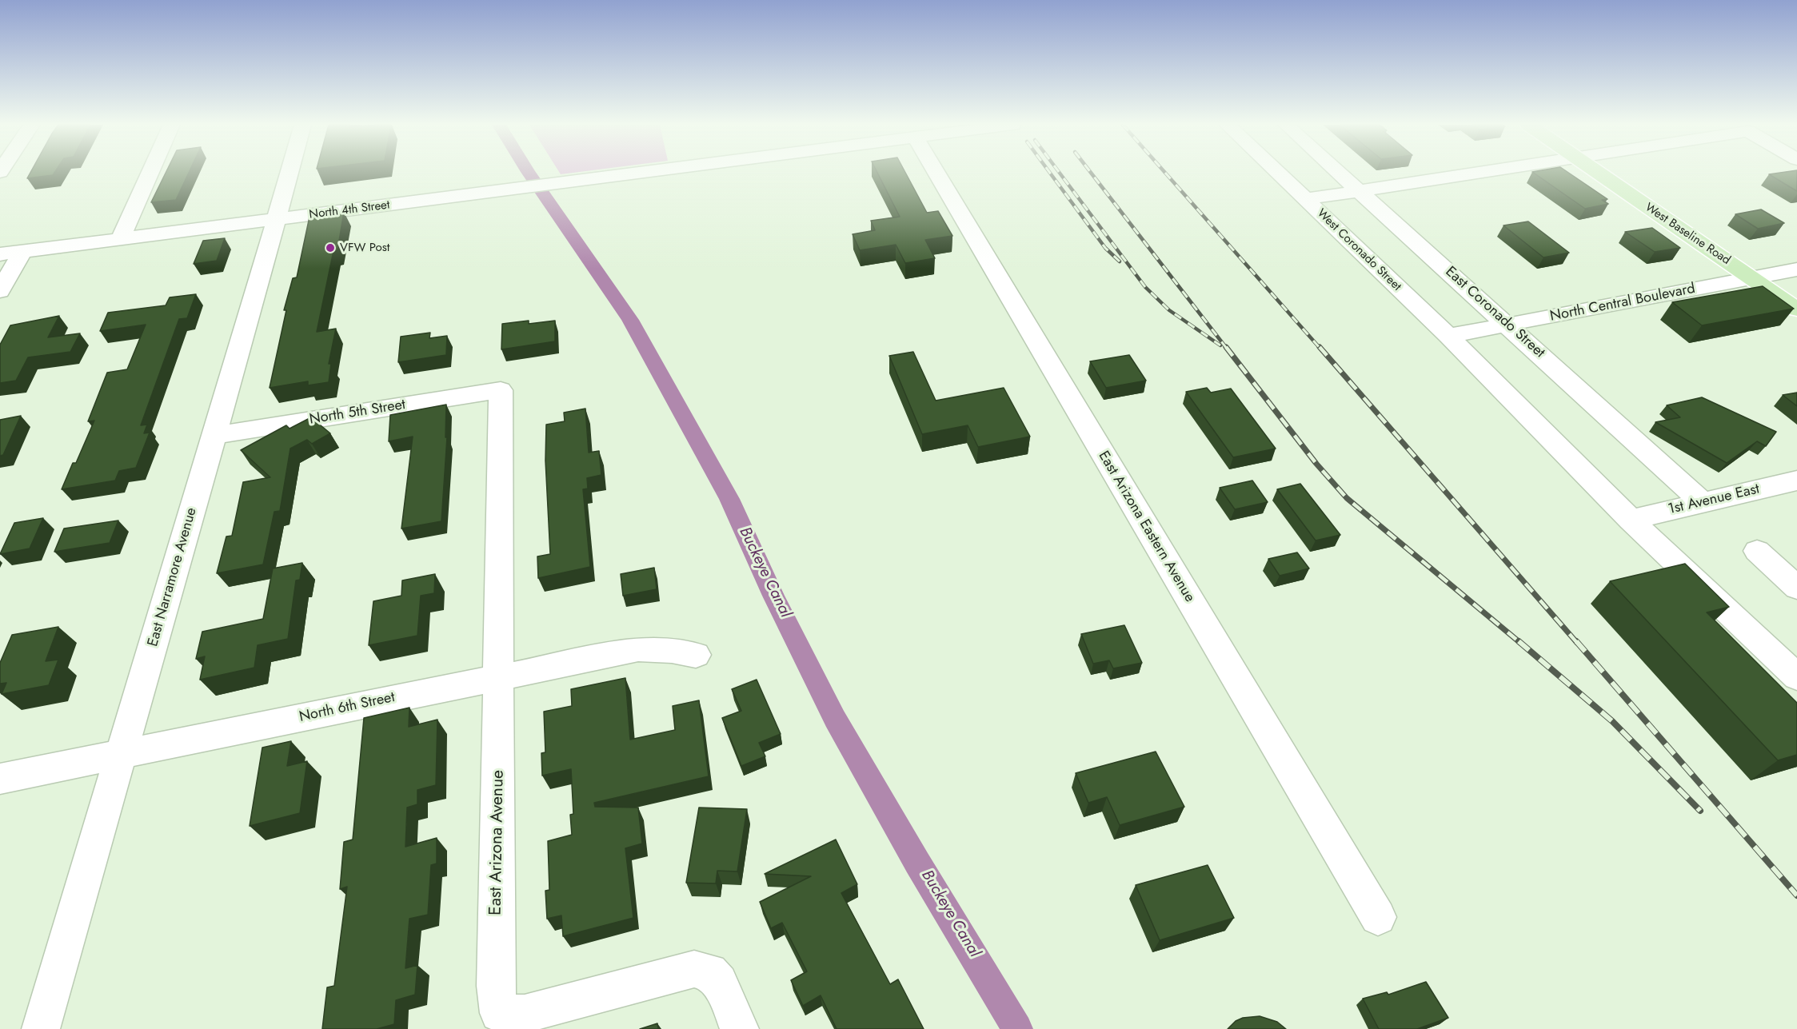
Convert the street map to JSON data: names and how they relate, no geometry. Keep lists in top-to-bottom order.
{
  "streets": {
    "main road": ["West Baseline Road"],
    "street": [
      "North 4th Street",
      "West Coronado Street",
      "North Central Boulevard",
      "East Coronado Street",
      "North 5th Street",
      "1st Avenue East",
      "East Arizona Eastern Avenue",
      "East Narramore Avenue",
      "North 6th Street",
      "East Arizona Avenue"
    ]
  },
  "crossings": [
    ["North 4th Street", "East Narramore Avenue"],
    ["West Baseline Road", "North Central Boulevard"],
    ["West Coronado Street", "North Central Boulevard"],
    ["North Central Boulevard", "East Coronado Street"],
    ["East Coronado Street", "1st Avenue East"],
    ["North 5th Street", "East Narramore Avenue"],
    ["North 5th Street", "East Arizona Avenue"],
    ["East Narramore Avenue", "North 6th Street"],
    ["North 6th Street", "East Arizona Avenue"]
  ],
  "water": ["Buckeye Canal"],
  "places": ["VFW Post"]
}
